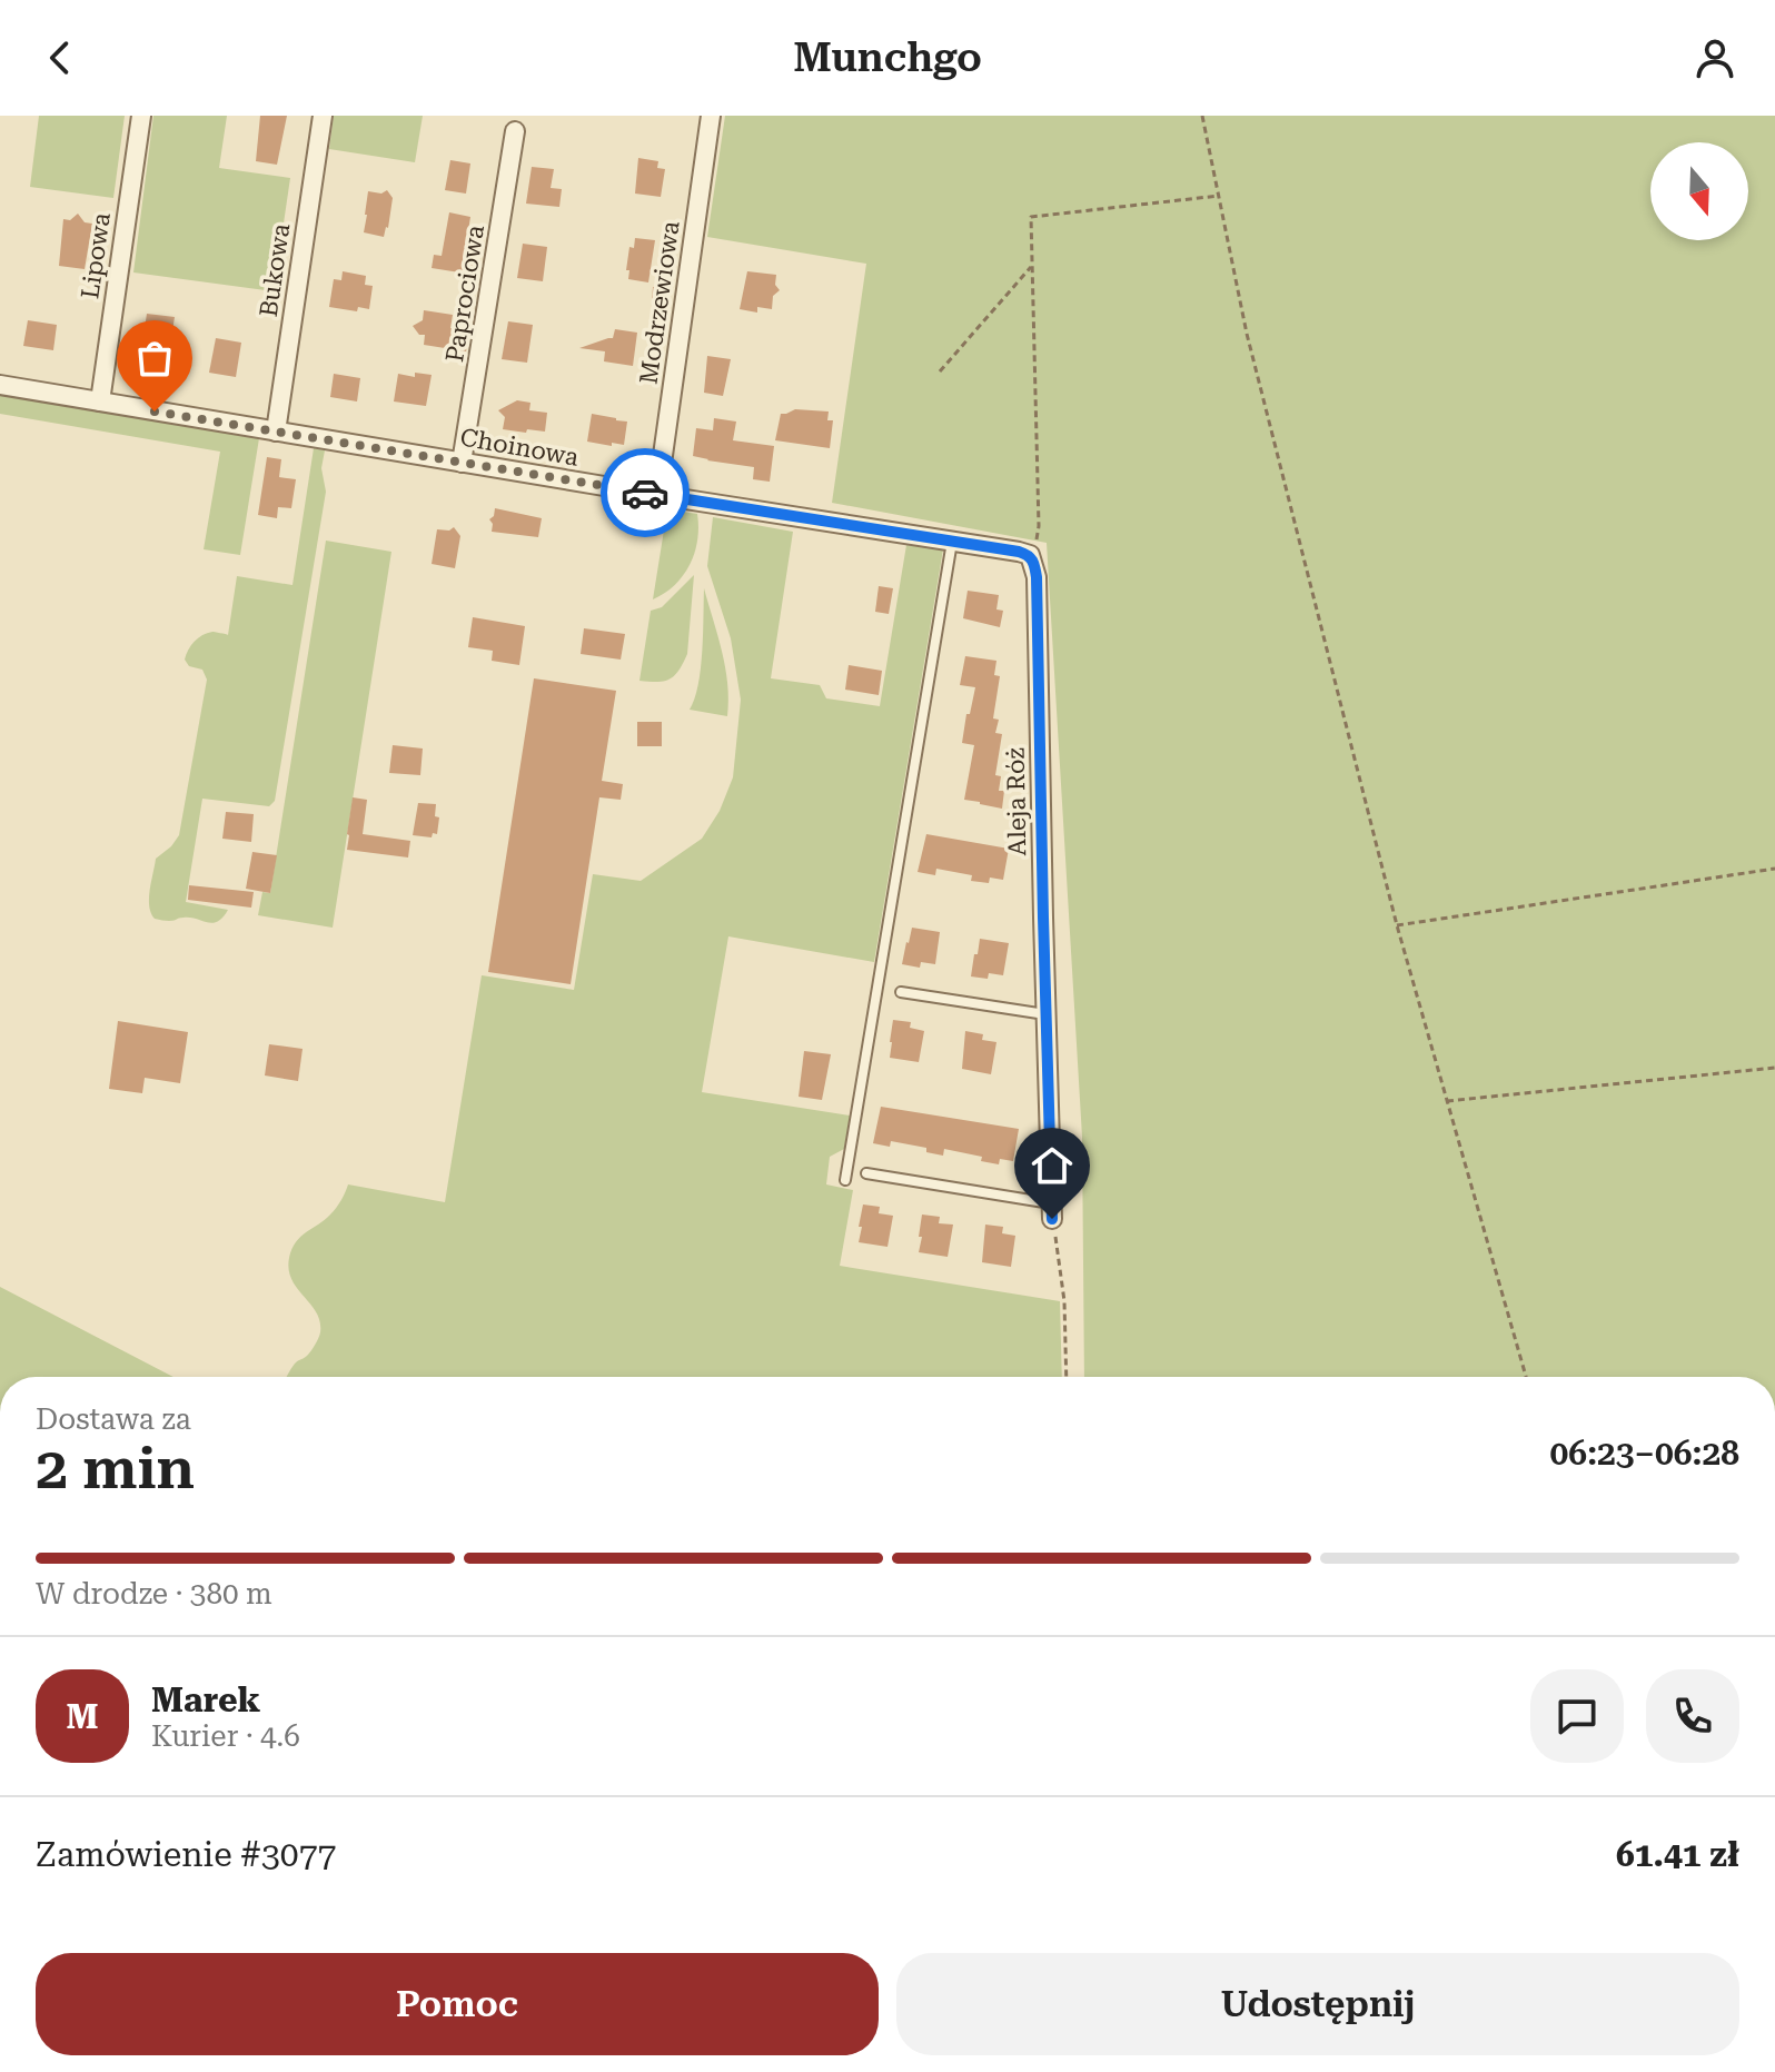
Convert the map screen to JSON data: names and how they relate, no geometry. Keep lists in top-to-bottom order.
{
  "streets": {
    "street": [
      "Lipowa",
      "Bukowa",
      "Paprociowa",
      "Modrzewiowa",
      "Choinowa",
      "Aleja Róż"
    ]
  },
  "crossings": [
    ["Lipowa", "Choinowa"],
    ["Bukowa", "Choinowa"],
    ["Paprociowa", "Choinowa"],
    ["Modrzewiowa", "Choinowa"],
    ["Choinowa", "Aleja Róż"]
  ],
  "north": "bottom",
  "page": {
    "header": "Munchgo",
    "heading": ["2 min", "Dostawa za", "06:23–06:28"],
    "panel": [
      "Marek",
      "Kurier · 4.6",
      "Zamówienie #3077",
      "61.41 zł"
    ],
    "bar": "W drodze · 380 m",
    "round": "M",
    "buttons": ["Pomoc", "Udostępnij"]
  }
}
